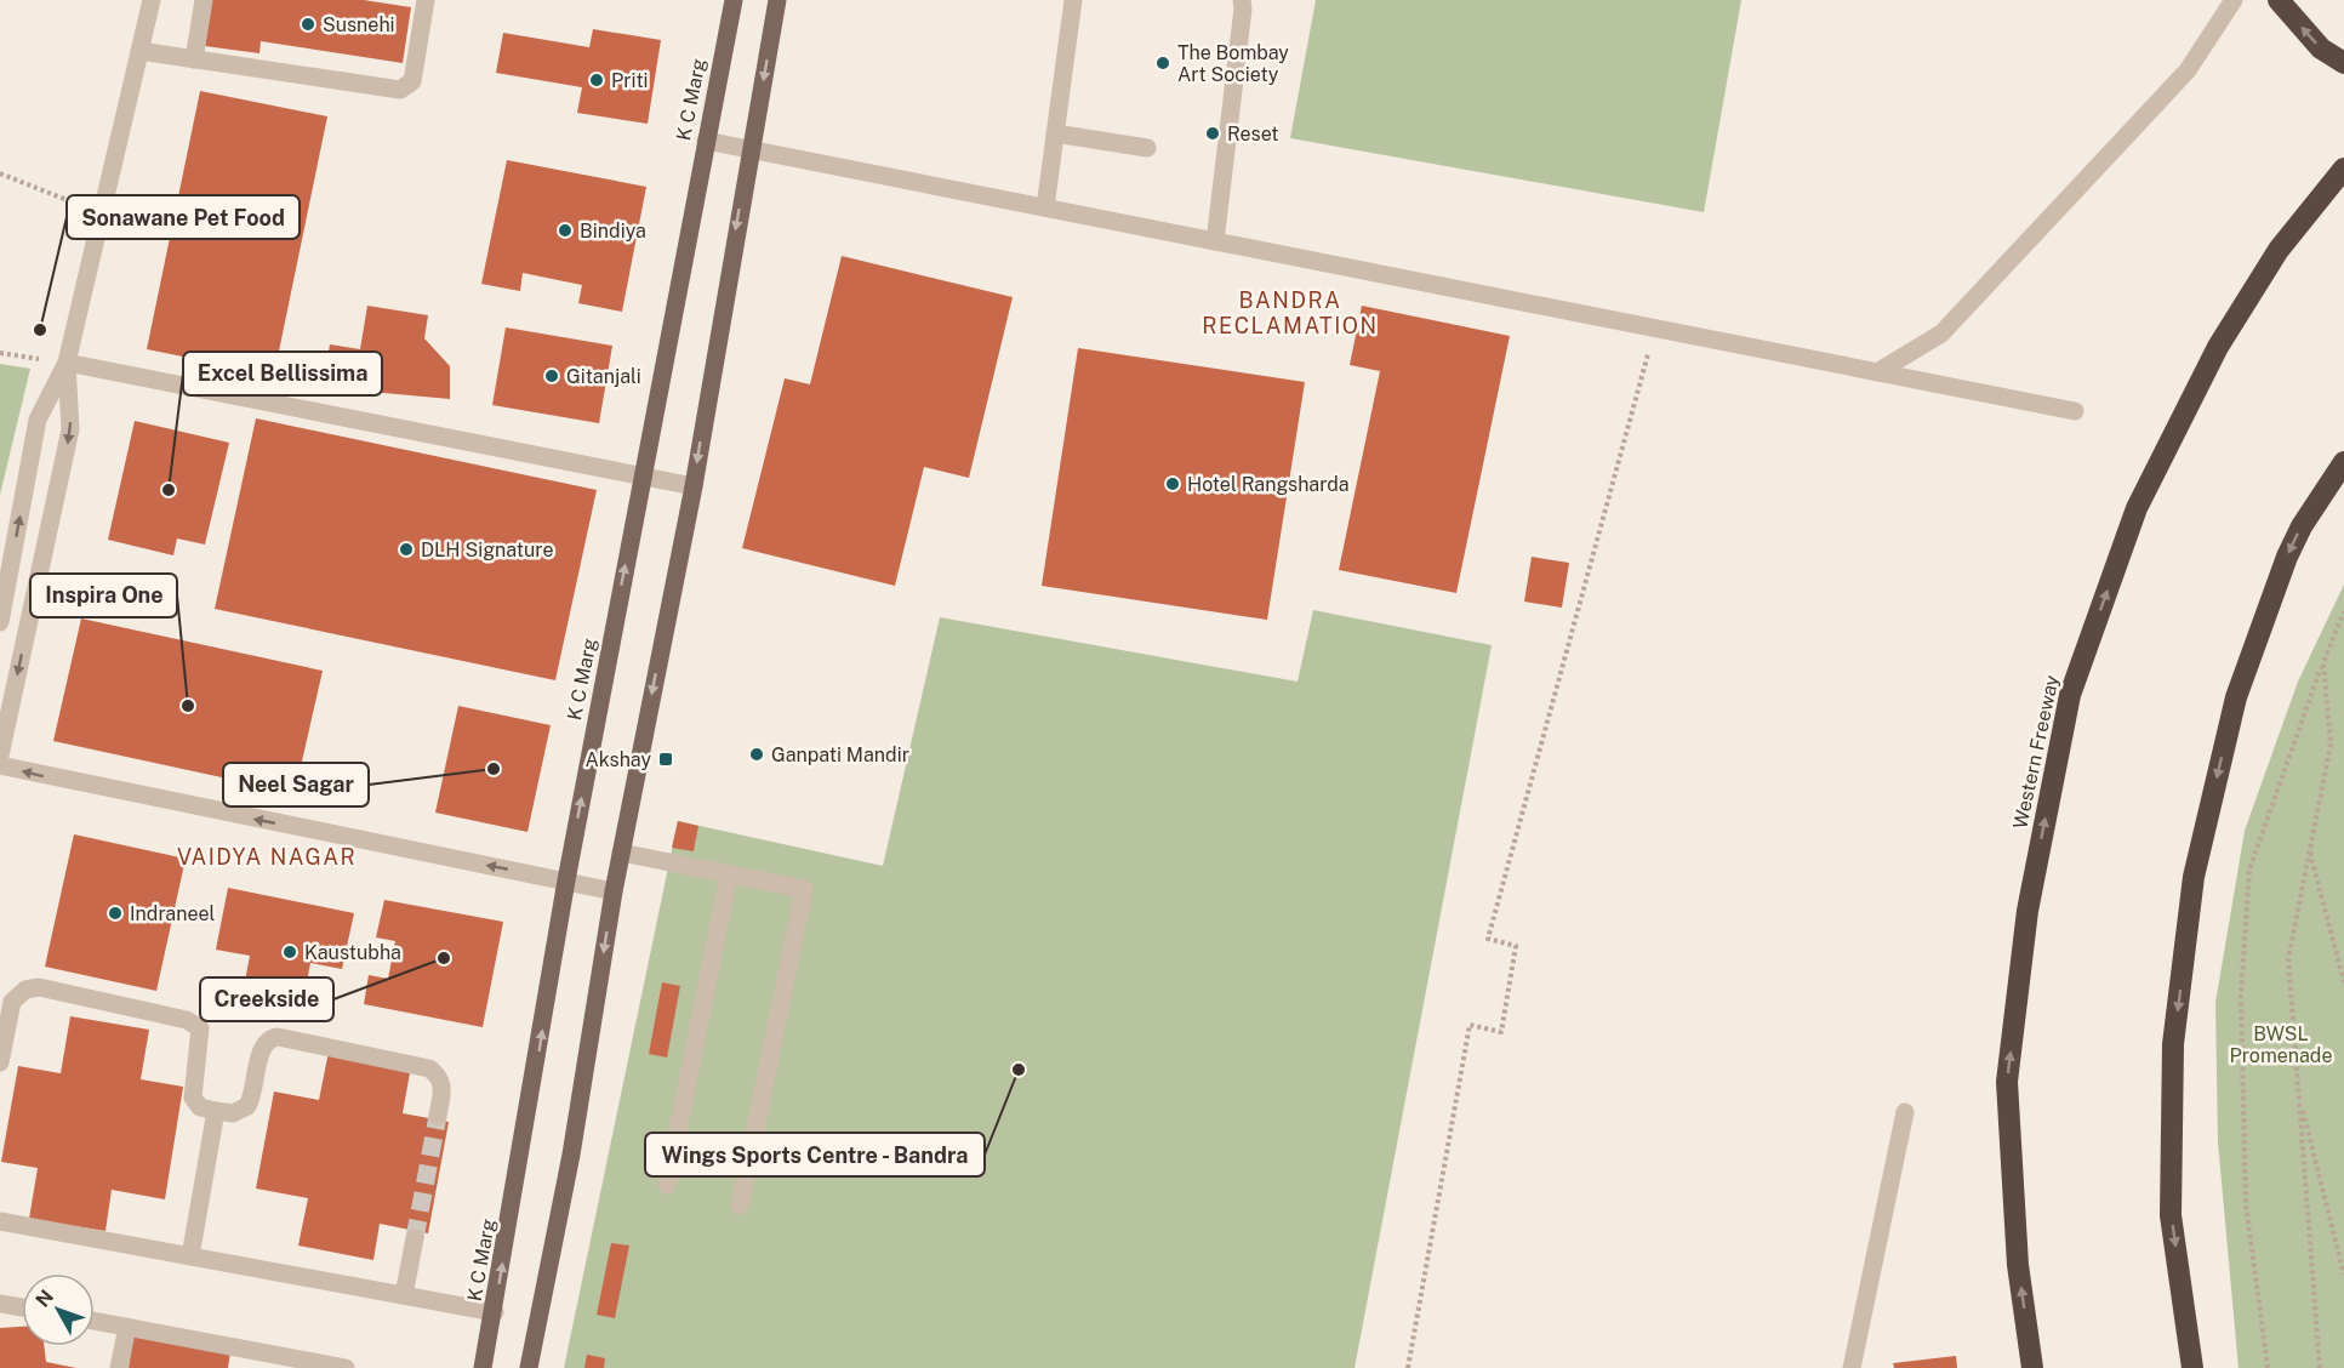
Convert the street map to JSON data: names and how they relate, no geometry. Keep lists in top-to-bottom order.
{
  "streets": {
    "highway": ["Western Freeway"],
    "main road": ["K C Marg"]
  },
  "districts": ["BANDRA RECLAMATION", "VAIDYA NAGAR"],
  "parks": ["BWSL Promenade"],
  "places": {
    "other": [
      "Susnehi",
      "The Bombay Art Society",
      "Priti",
      "Reset",
      "Bindiya",
      "Sonawane Pet Food",
      "Gitanjali",
      "Hotel Rangsharda",
      "Excel Bellissima",
      "DLH Signature",
      "Inspira One",
      "Ganpati Mandir",
      "Neel Sagar",
      "Indraneel",
      "Kaustubha",
      "Creekside",
      "Wings Sports Centre - Bandra"
    ],
    "transit": ["Akshay"]
  },
  "north": "top left"
}
